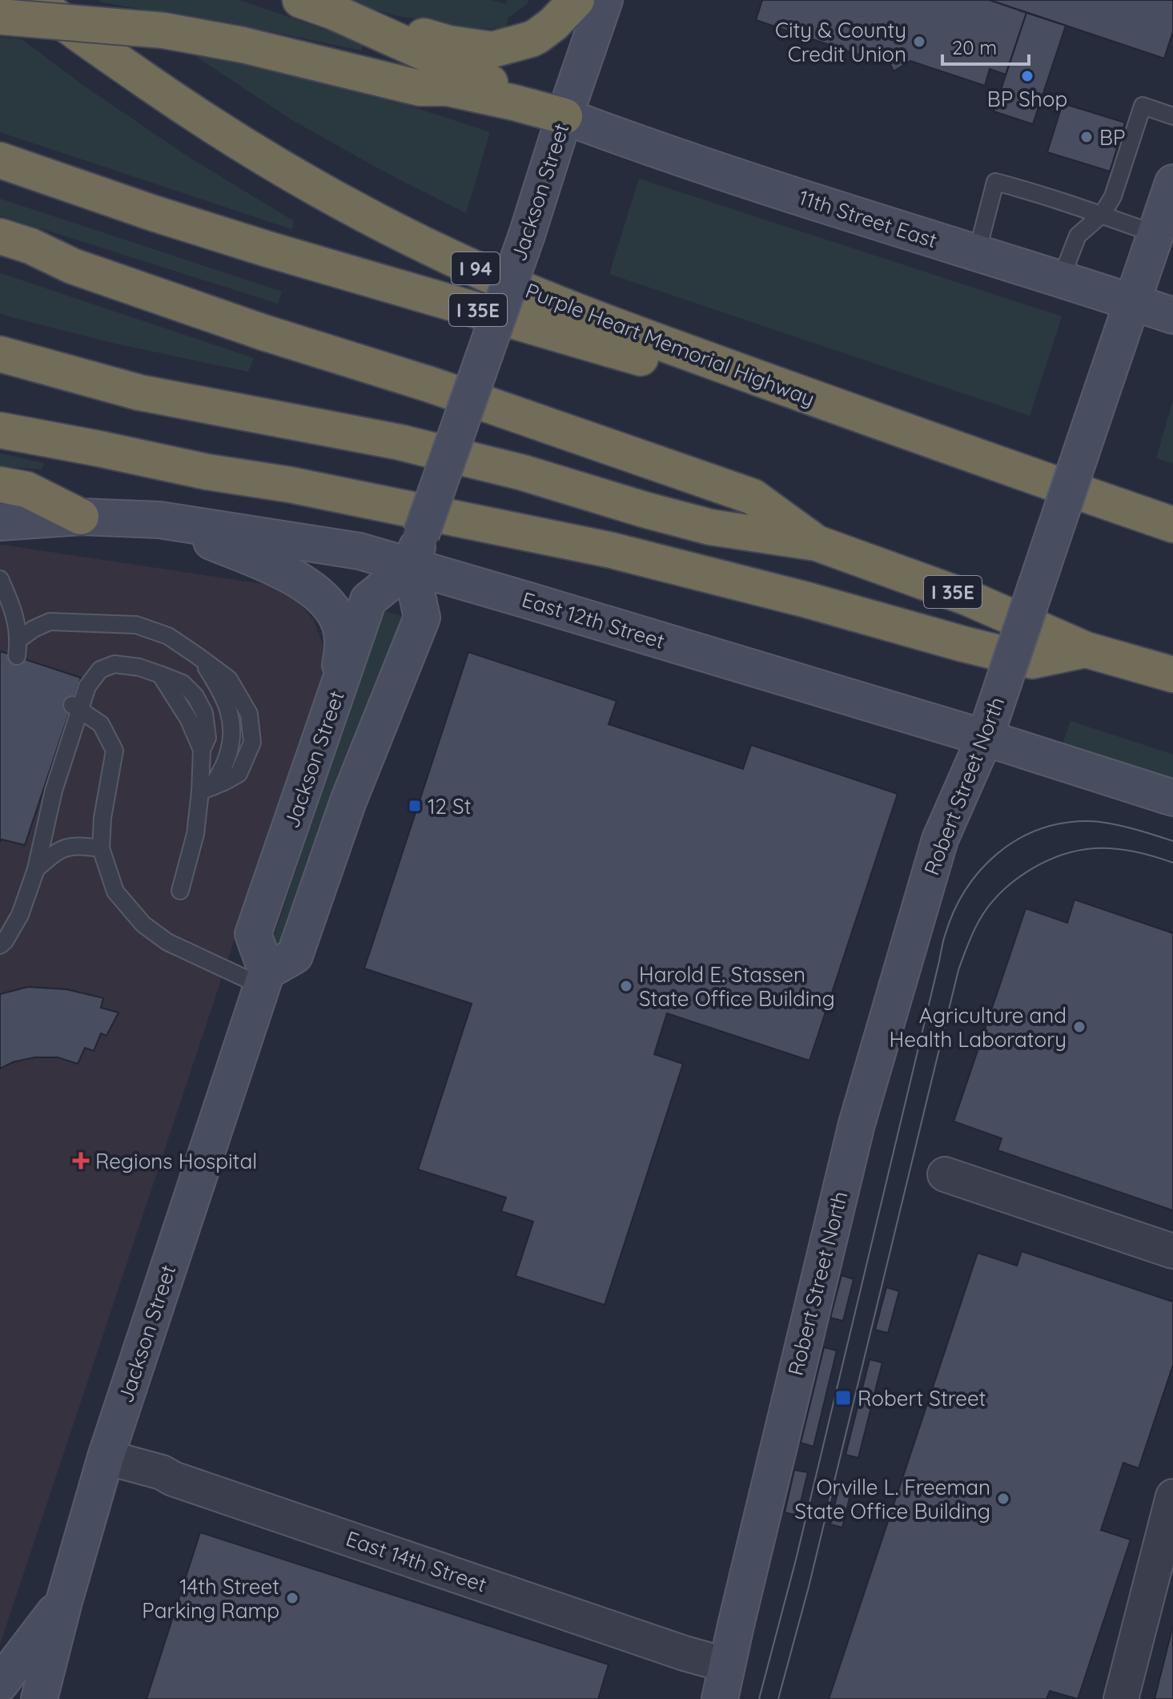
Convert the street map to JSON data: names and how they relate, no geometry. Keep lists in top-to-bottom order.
{
  "streets": {
    "highway": ["I 94", "I 35E", "Purple Heart Memorial Highway"],
    "main road": [
      "Jackson Street",
      "11th Street East",
      "East 12th Street",
      "Robert Street North"
    ],
    "street": ["East 14th Street"]
  },
  "crossings": [
    ["Jackson Street", "11th Street East"],
    ["Jackson Street", "East 12th Street"],
    ["Jackson Street", "East 14th Street"],
    ["11th Street East", "Robert Street North"],
    ["I 35E", "Purple Heart Memorial Highway"],
    ["East 12th Street", "Robert Street North"],
    ["Robert Street North", "East 14th Street"]
  ],
  "places": {
    "other": [
      "City & County Credit Union",
      "BP Shop",
      "BP",
      "Harold E. Stassen State Office Building",
      "Agriculture and Health Laboratory",
      "Orville L. Freeman State Office Building",
      "14th Street Parking Ramp"
    ],
    "transit": ["12 St", "Robert Street"],
    "health": ["Regions Hospital"]
  },
  "scale_bar": "20 m"
}
